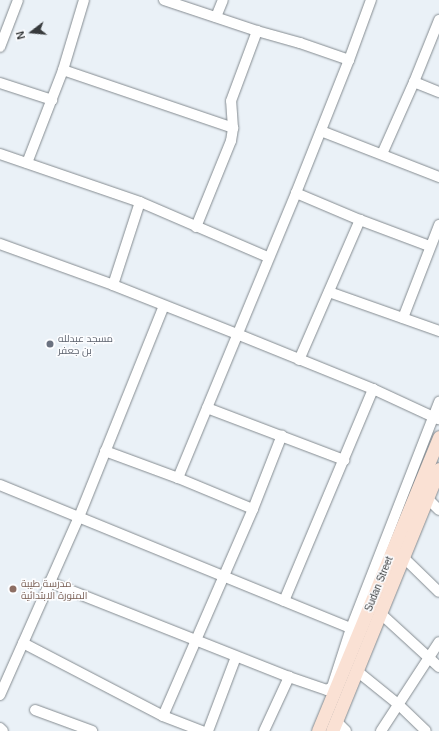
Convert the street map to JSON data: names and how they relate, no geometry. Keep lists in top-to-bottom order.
{
  "streets": {
    "main road": ["Sudan Street"]
  },
  "places": ["مسجد عبدلله بن جعفر", "مدرسة طيبة المنورة الابتدائية"],
  "north": "left"
}
